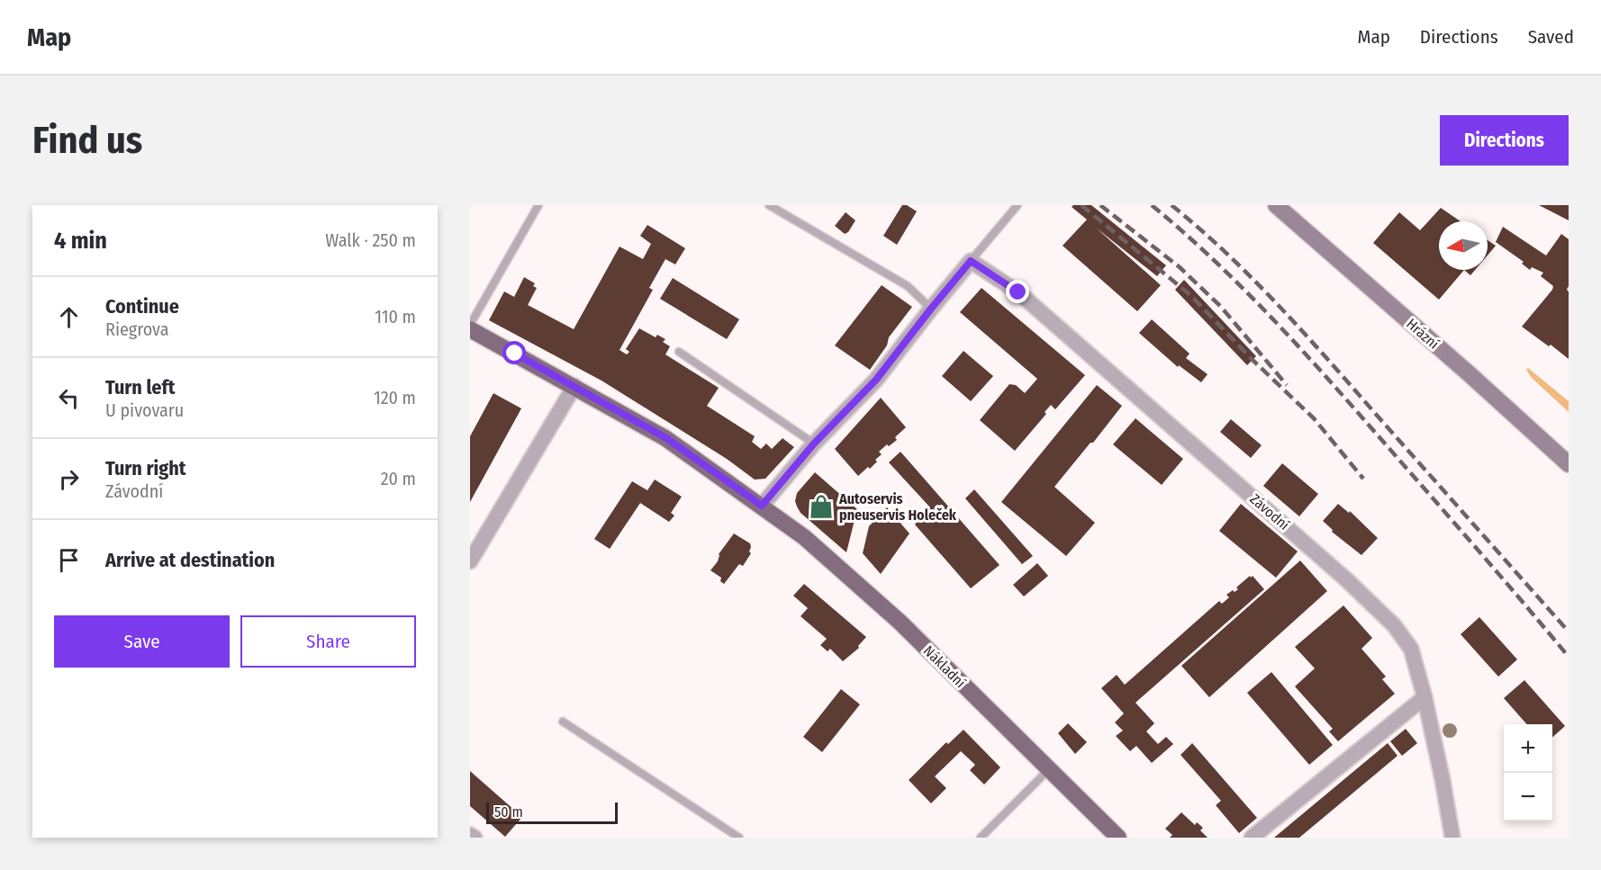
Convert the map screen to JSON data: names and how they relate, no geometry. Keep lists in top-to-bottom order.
{
  "streets": {
    "main road": ["Hrázní", "Nákladní"],
    "street": ["Závodní"]
  },
  "places": {
    "shop": ["Autoservis pneuservis Holeček"]
  },
  "scale_bar": "50 m",
  "north": "left",
  "page": {
    "header": "Map",
    "nav": ["Map", "Directions", "Saved"],
    "buttons": [
      "Directions",
      ["Save", "Share"]
    ],
    "title": "Find us",
    "heading": ["4 min", "Walk · 250 m"],
    "list": [
      ["Continue", "Riegrova", "110 m"],
      ["Turn left", "U pivovaru", "120 m"],
      ["Turn right", "Závodní", "20 m"],
      "Arrive at destination"
    ],
    "map_buttons": ["+", "−"],
    "scale": "50 m"
  }
}
